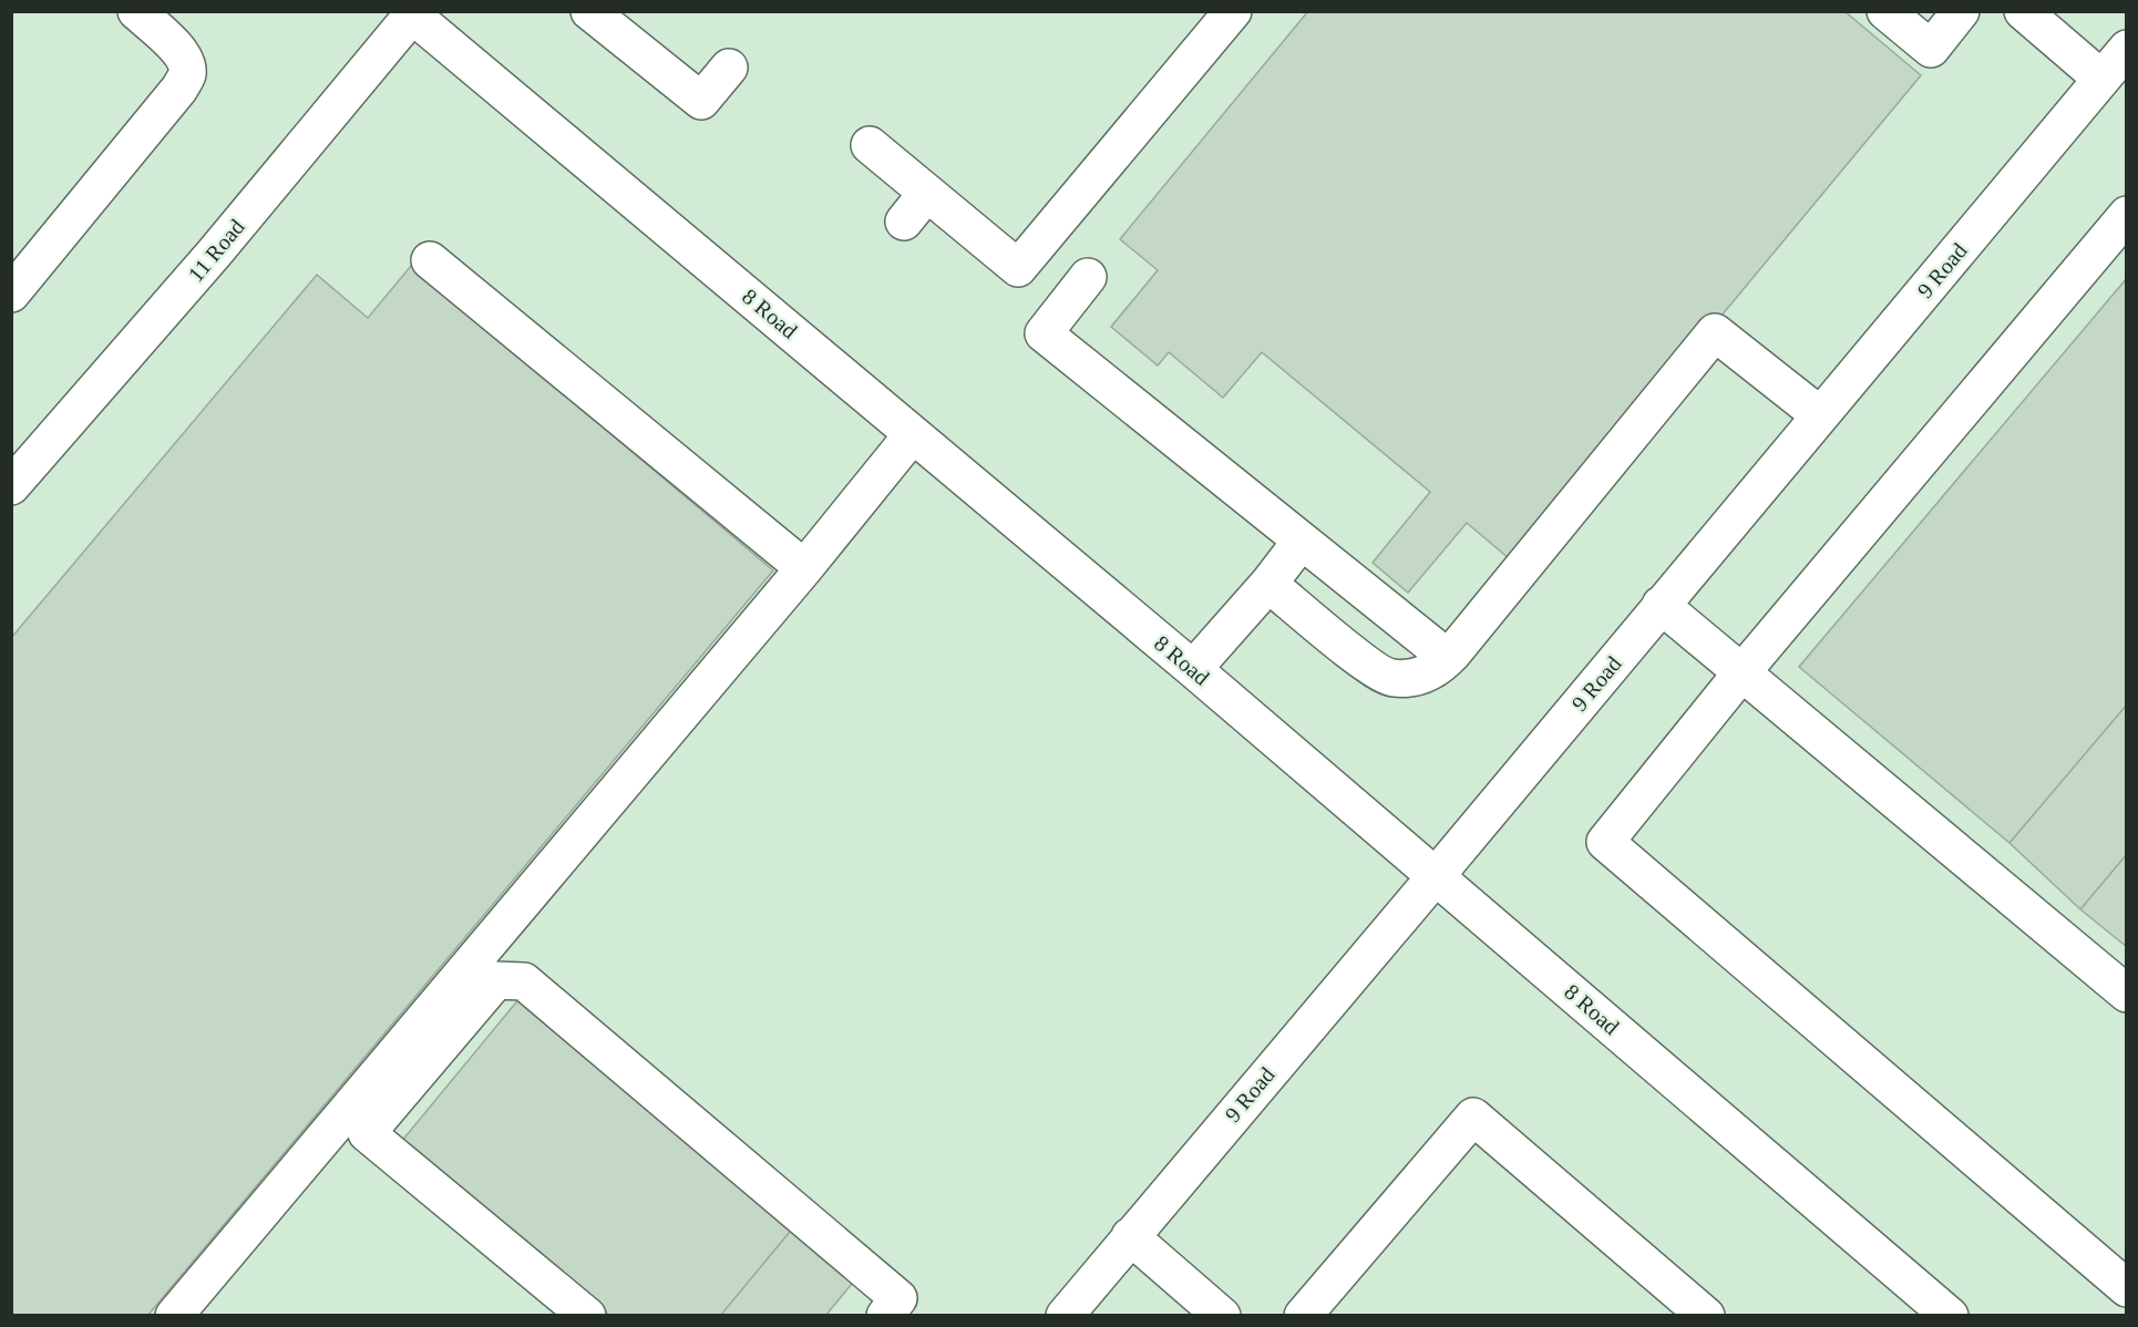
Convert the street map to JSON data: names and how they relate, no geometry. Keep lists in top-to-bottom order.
{
  "streets": {
    "street": ["11 Road", "9 Road", "8 Road"]
  },
  "crossings": [
    ["11 Road", "8 Road"],
    ["9 Road", "8 Road"]
  ]
}
